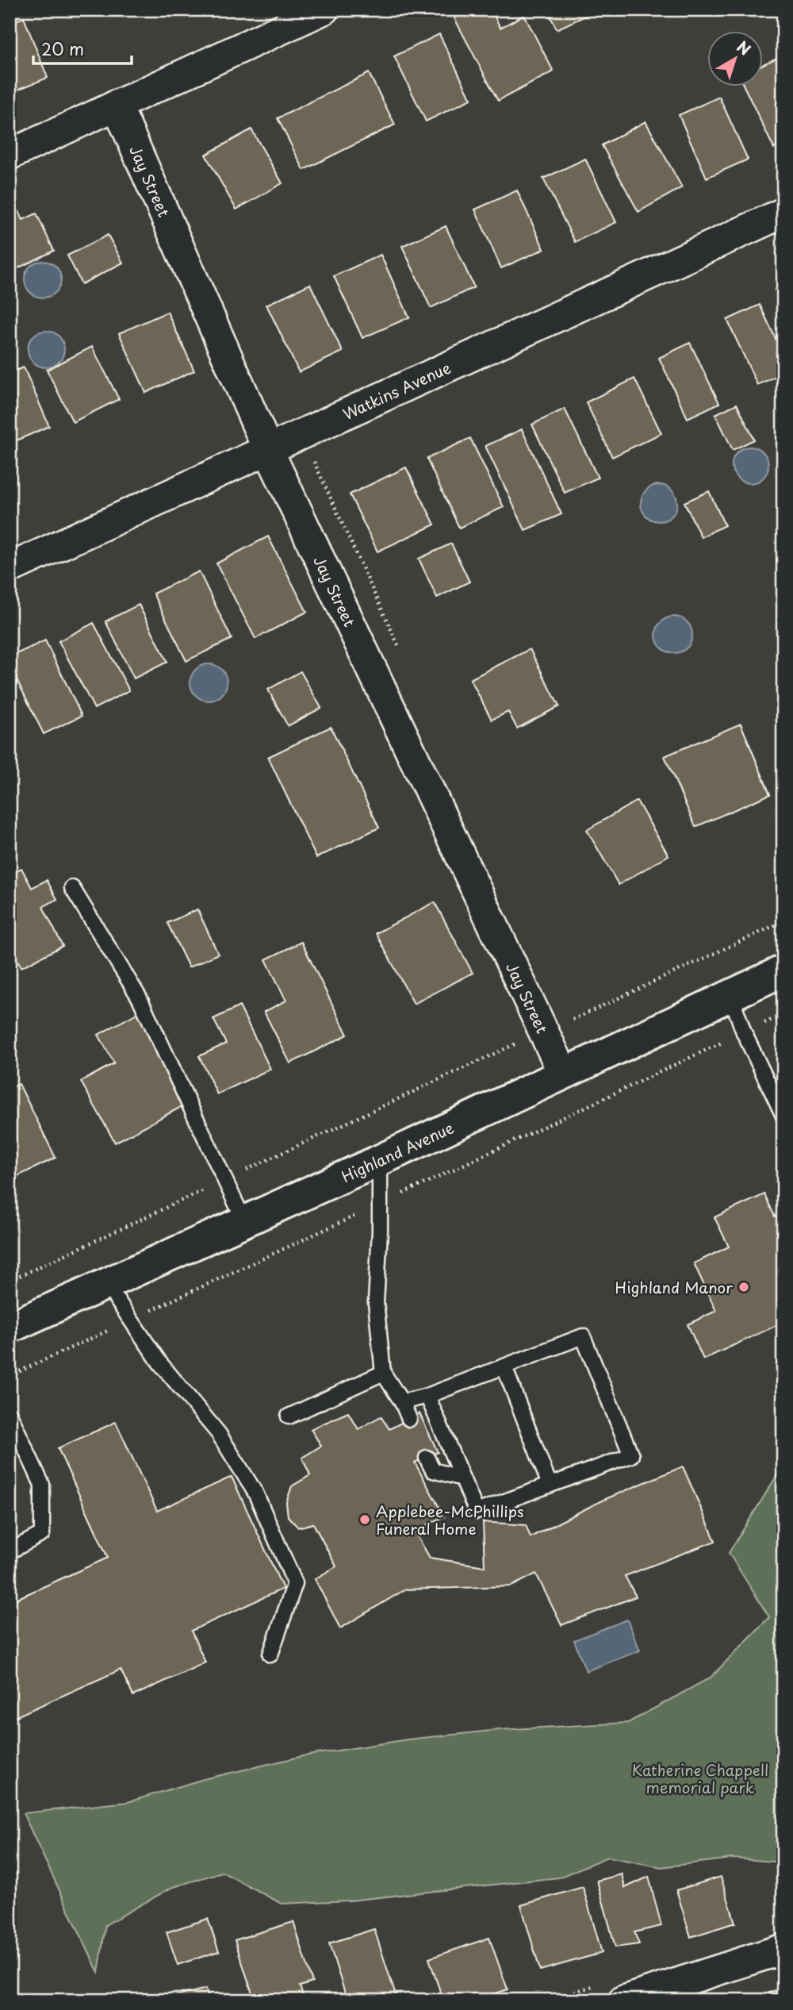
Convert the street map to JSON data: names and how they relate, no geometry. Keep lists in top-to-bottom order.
{
  "streets": {
    "street": ["Jay Street", "Watkins Avenue", "Highland Avenue"]
  },
  "crossings": [
    ["Jay Street", "Watkins Avenue"],
    ["Jay Street", "Highland Avenue"]
  ],
  "parks": ["Katherine Chappell memorial park"],
  "places": ["Highland Manor", "Applebee-McPhillips Funeral Home"],
  "scale_bar": "20 m",
  "north": "top right"
}
